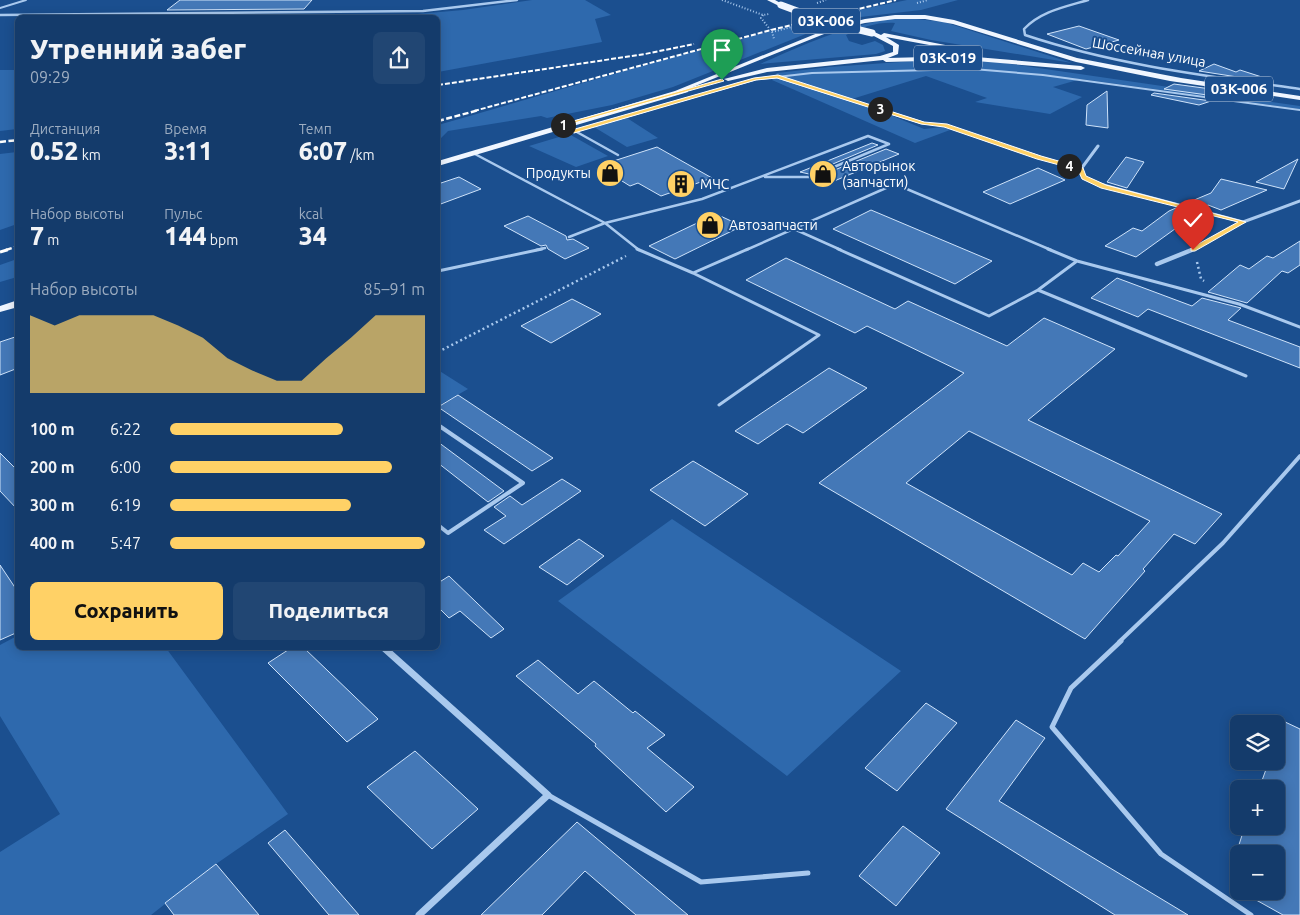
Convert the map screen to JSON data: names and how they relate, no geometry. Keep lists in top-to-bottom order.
{
  "streets": {
    "main road": ["03К-006", "Шоссейная улица", "03К-019"]
  },
  "crossings": [
    ["03К-006", "Шоссейная улица"],
    ["03К-006", "03К-019"],
    ["Шоссейная улица", "03К-019"]
  ],
  "places": {
    "shop": ["Продукты", "Авторынок (запчасти)", "Автозапчасти"],
    "building": ["МЧС"]
  },
  "page": {
    "heading": ["Утренний забег", "09:29"],
    "pins": ["3", "1", "4"],
    "stats": [
      ["Дистанция", "0.52 km"],
      ["Время", "3:11"],
      ["Темп", "6:07 /km"],
      ["Набор высоты", "7 m"],
      ["Пульс", "144 bpm"],
      ["kcal", "34"]
    ],
    "chart": ["Набор высоты", "85–91 m"],
    "list": [
      {
        "name": "100 m",
        "note": "6:22"
      },
      {
        "name": "200 m",
        "note": "6:00"
      },
      {
        "name": "300 m",
        "note": "6:19"
      },
      {
        "name": "400 m",
        "note": "5:47"
      }
    ],
    "buttons": ["Сохранить", "Поделиться"],
    "map_buttons": ["+", "−"]
  }
}
